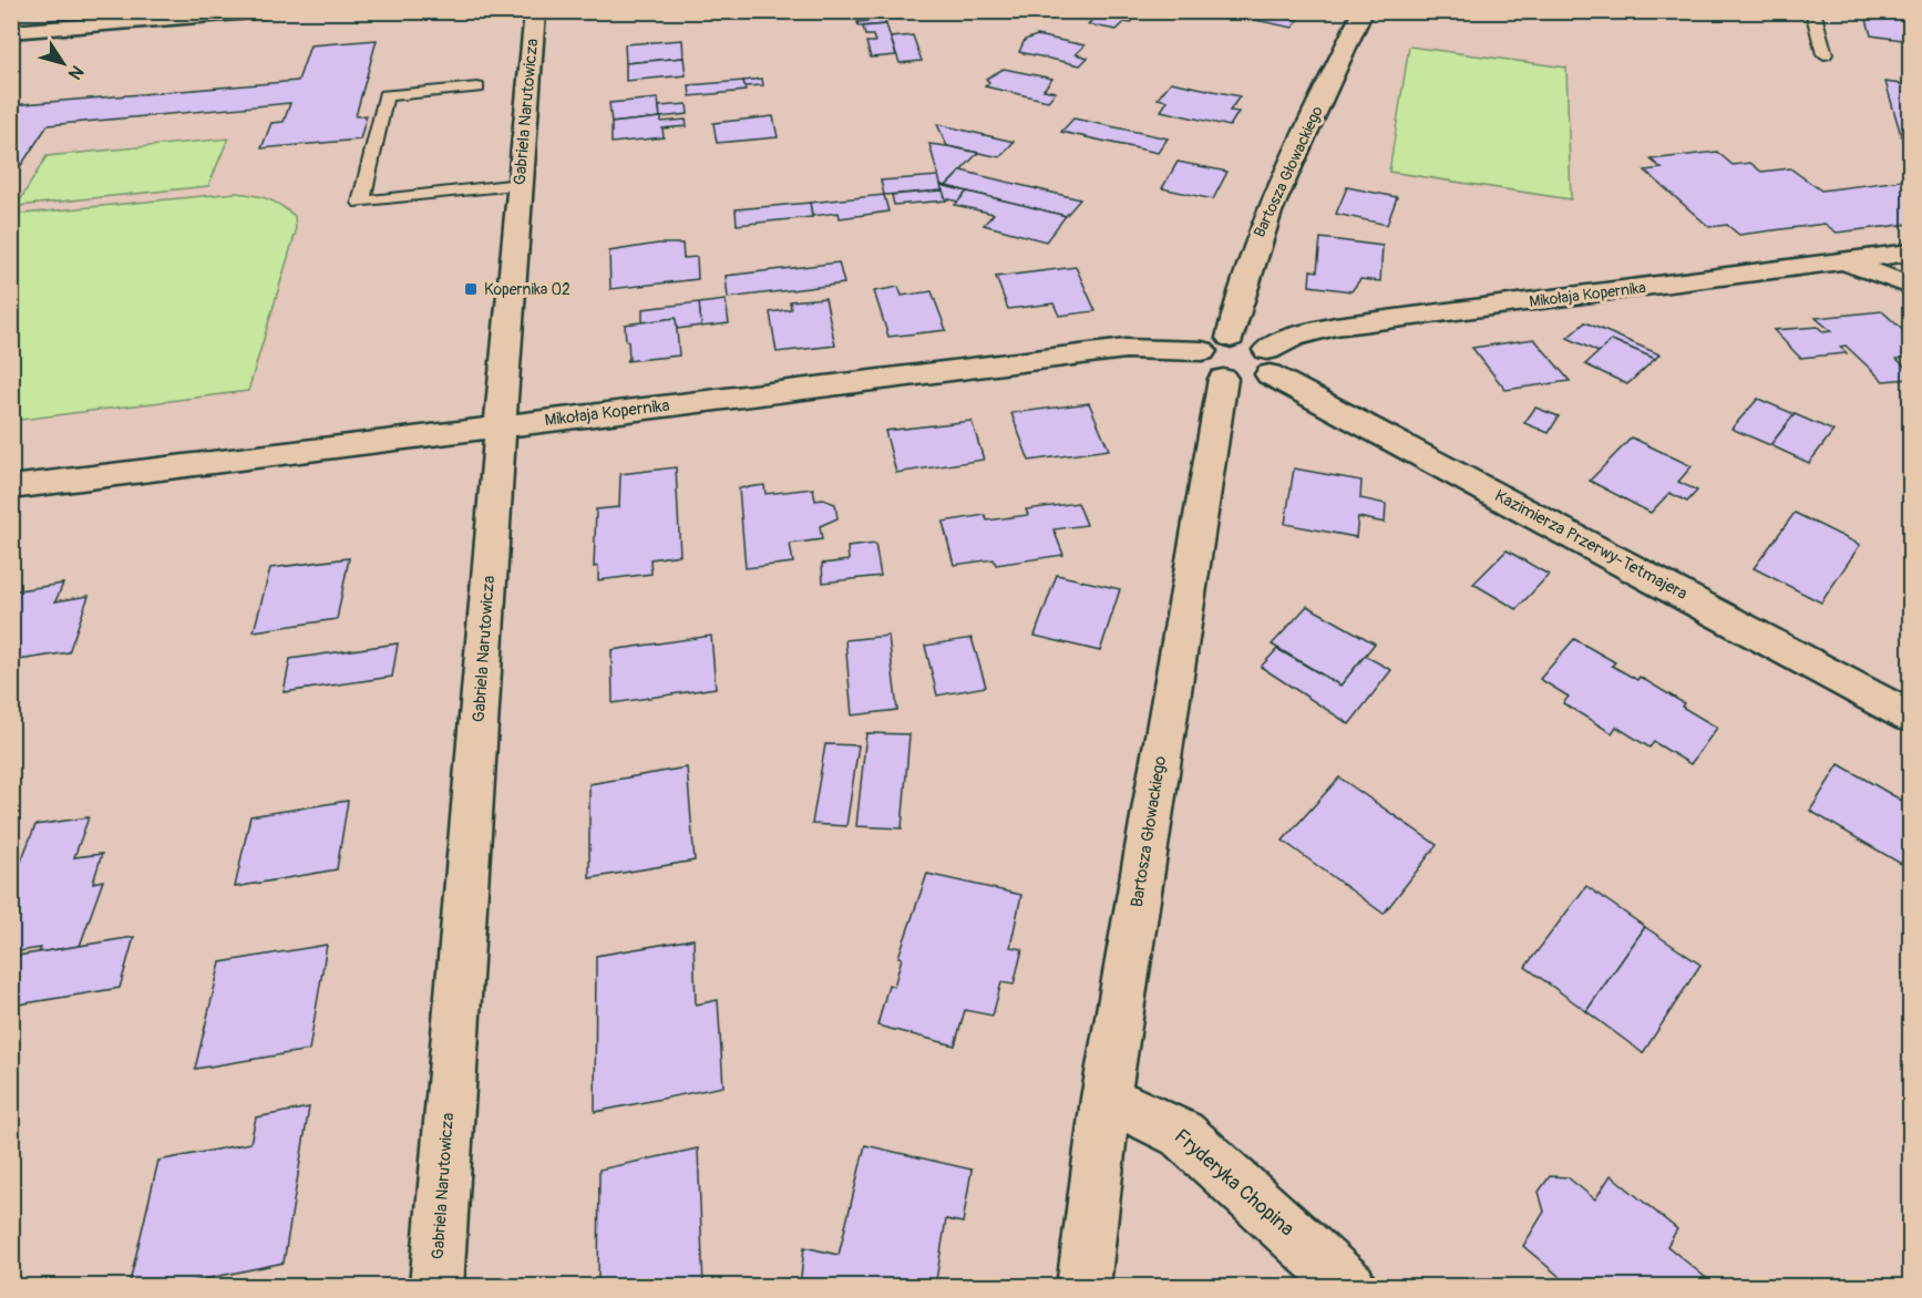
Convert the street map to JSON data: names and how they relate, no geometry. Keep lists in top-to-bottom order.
{
  "streets": {
    "street": [
      "Gabriela Narutowicza",
      "Bartosza Głowackiego",
      "Mikołaja Kopernika",
      "Kazimierza Przerwy-Tetmajera",
      "Fryderyka Chopina"
    ]
  },
  "crossings": [
    ["Gabriela Narutowicza", "Mikołaja Kopernika"],
    ["Bartosza Głowackiego", "Mikołaja Kopernika"],
    ["Bartosza Głowackiego", "Kazimierza Przerwy-Tetmajera"],
    ["Bartosza Głowackiego", "Fryderyka Chopina"],
    ["Mikołaja Kopernika", "Kazimierza Przerwy-Tetmajera"]
  ],
  "places": {
    "transit": ["Kopernika 02"]
  },
  "north": "bottom right"
}
